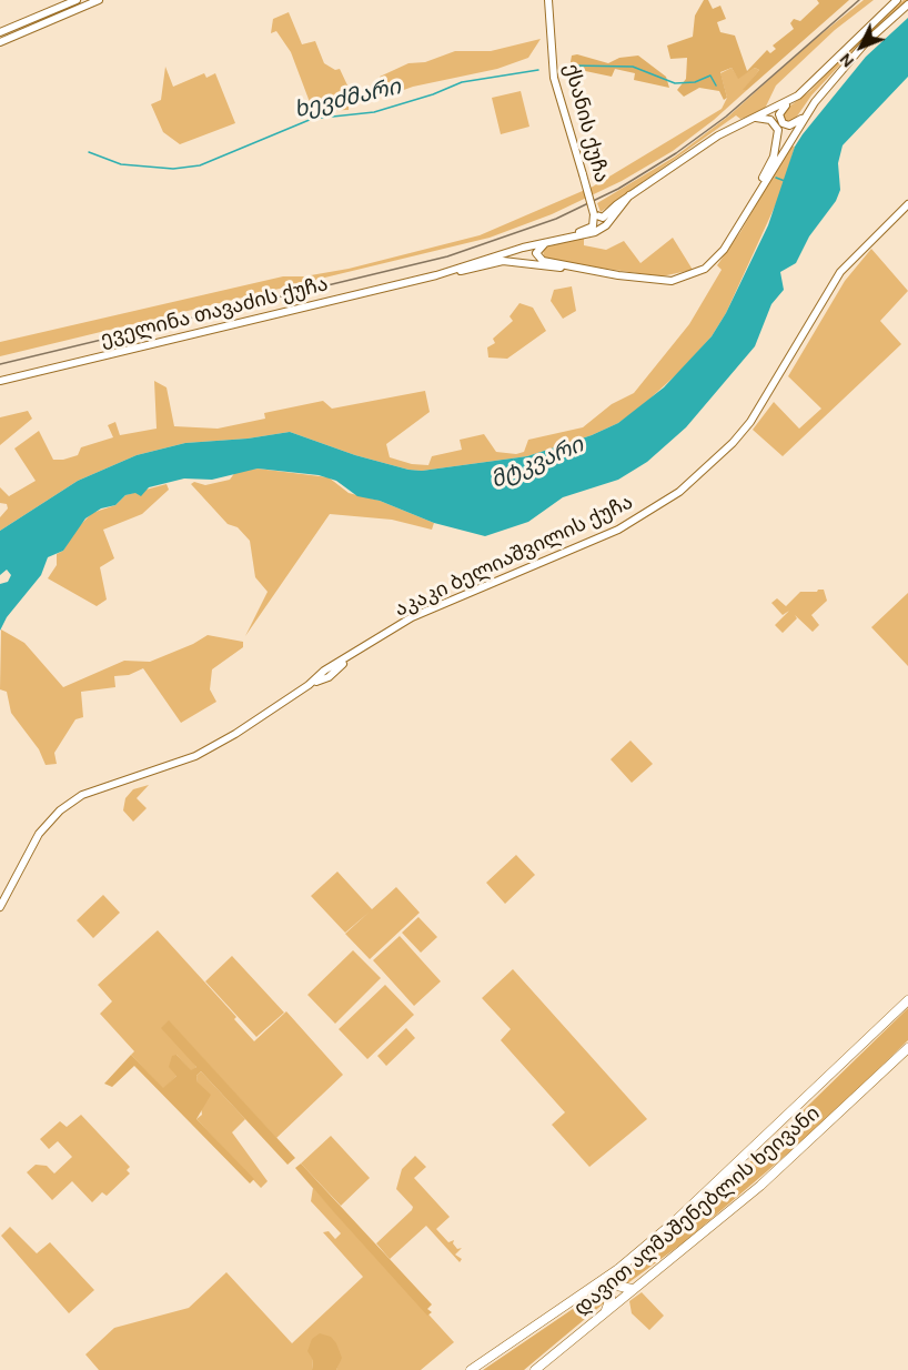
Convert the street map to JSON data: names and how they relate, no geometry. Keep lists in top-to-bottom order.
{
  "streets": {
    "highway": ["დავით აღმაშენებლის ხეივანი"],
    "main road": ["ქსანის ქუჩა", "ეველინა თავაძის ქუჩა", "აკაკი ბელიაშვილის ქუჩა"]
  },
  "crossings": [
    ["ქსანის ქუჩა", "ეველინა თავაძის ქუჩა"]
  ],
  "water": ["ხევძმარი", "მტკვარი"],
  "north": "bottom left"
}
